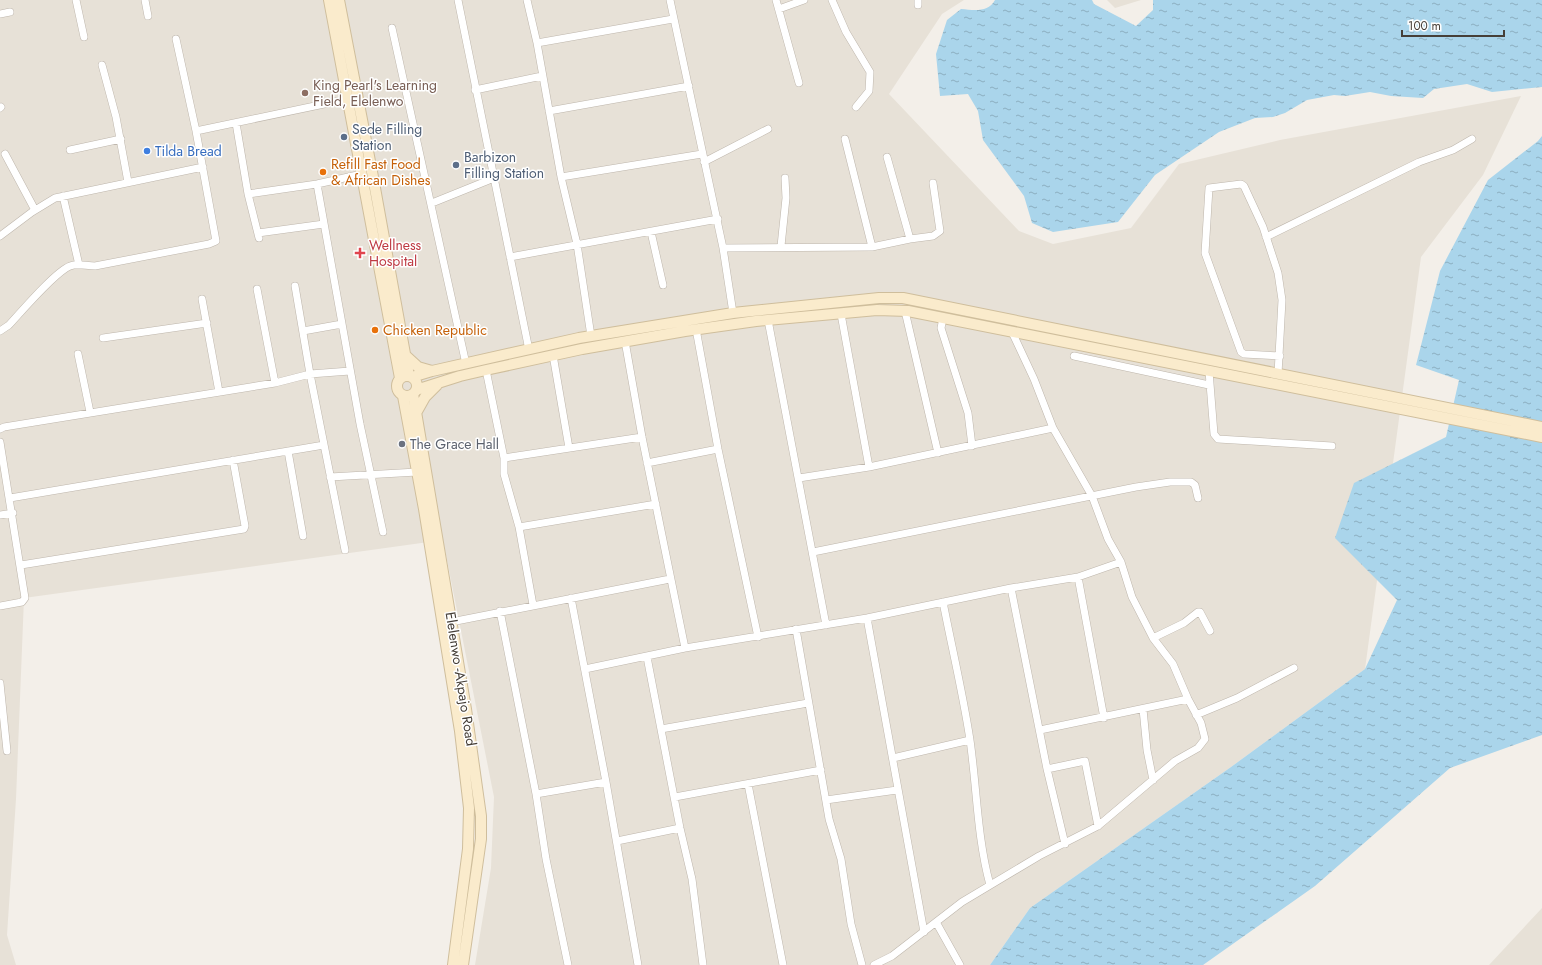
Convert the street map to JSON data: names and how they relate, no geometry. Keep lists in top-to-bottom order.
{
  "streets": {
    "main road": ["Elelenwo -Akpajo Road"]
  },
  "places": {
    "other": [
      "King Pearl's Learning Field, Elelenwo",
      "Sede Filling Station",
      "Tilda Bread",
      "Barbizon Filling Station",
      "Refill Fast Food & African Dishes",
      "Chicken Republic",
      "The Grace Hall"
    ],
    "health": ["Wellness Hospital"]
  },
  "scale_bar": "100 m"
}
